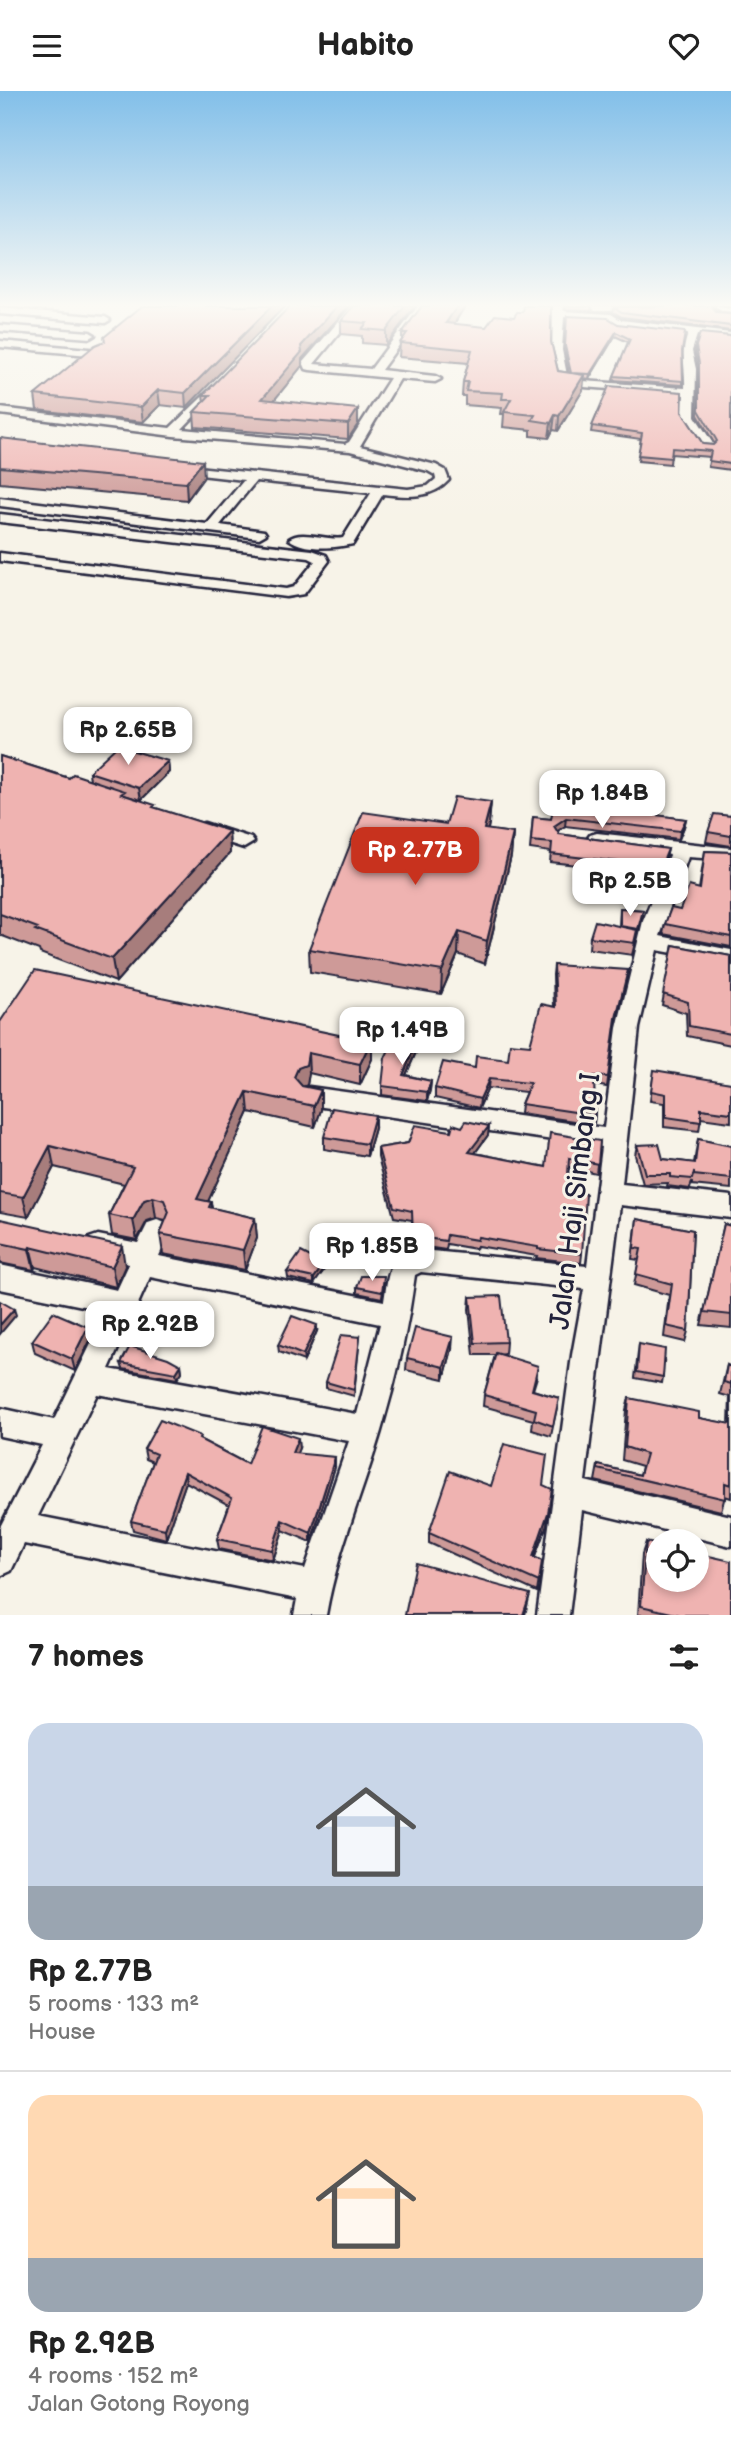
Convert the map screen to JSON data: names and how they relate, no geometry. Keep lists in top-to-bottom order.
{
  "streets": {
    "street": ["Jalan Haji Simbang I"]
  },
  "page": {
    "header": "Habito",
    "price": [
      "Rp 2.65B",
      "Rp 1.84B",
      "Rp 2.77B",
      "Rp 2.5B",
      "Rp 1.49B",
      "Rp 1.85B",
      "Rp 2.92B"
    ],
    "heading": "7 homes",
    "list": [
      {
        "name": "Rp 2.77B",
        "note": "5 rooms · 133 m² · House"
      },
      {
        "name": "Rp 2.92B",
        "note": "4 rooms · 152 m² · Jalan Gotong Royong"
      }
    ]
  }
}
